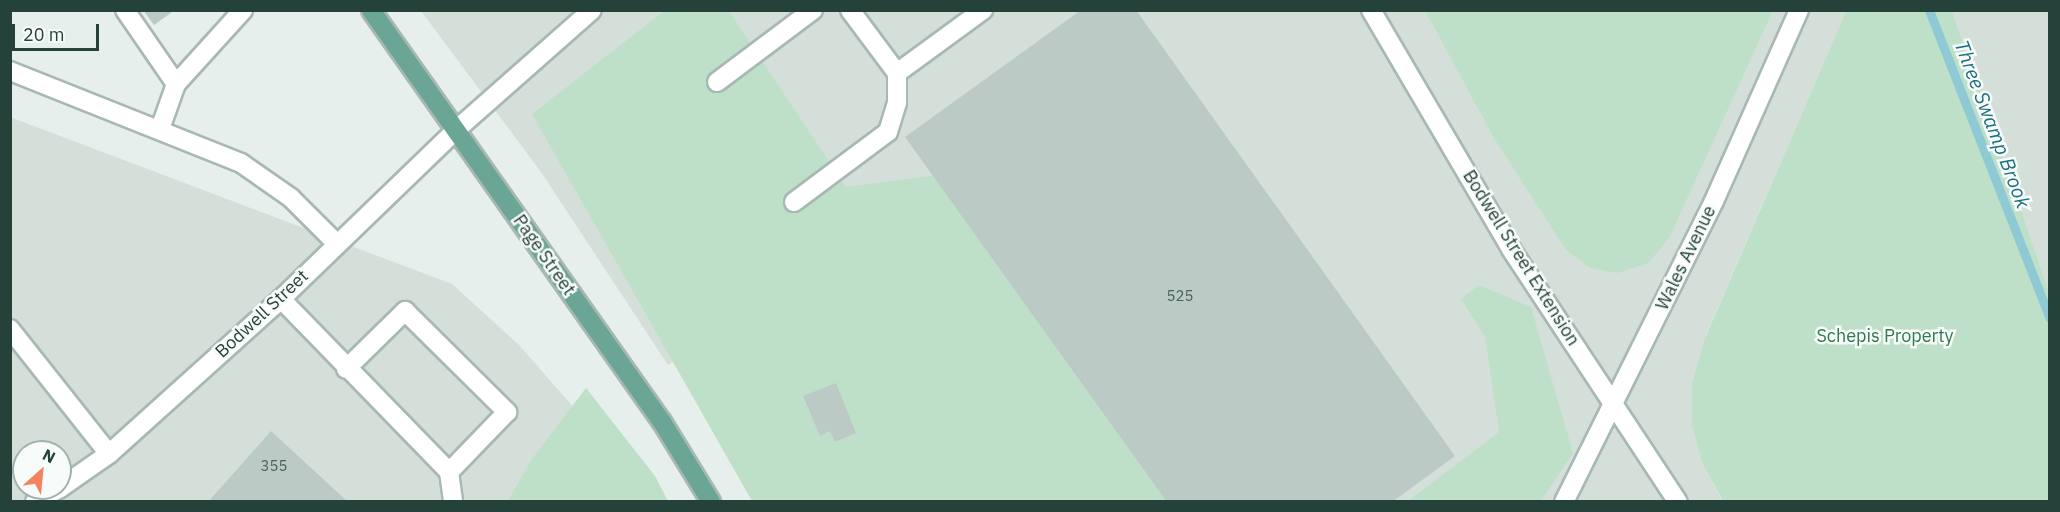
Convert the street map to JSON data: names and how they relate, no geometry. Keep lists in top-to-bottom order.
{
  "streets": {
    "main road": ["Page Street"],
    "street": ["Bodwell Street Extension", "Wales Avenue", "Bodwell Street"]
  },
  "crossings": [
    ["Page Street", "Bodwell Street"],
    ["Bodwell Street Extension", "Wales Avenue"]
  ],
  "water": ["Three Swamp Brook"],
  "parks": ["Schepis Property"],
  "house_numbers": ["525", "355"],
  "scale_bar": "20 m",
  "north": "top right"
}
